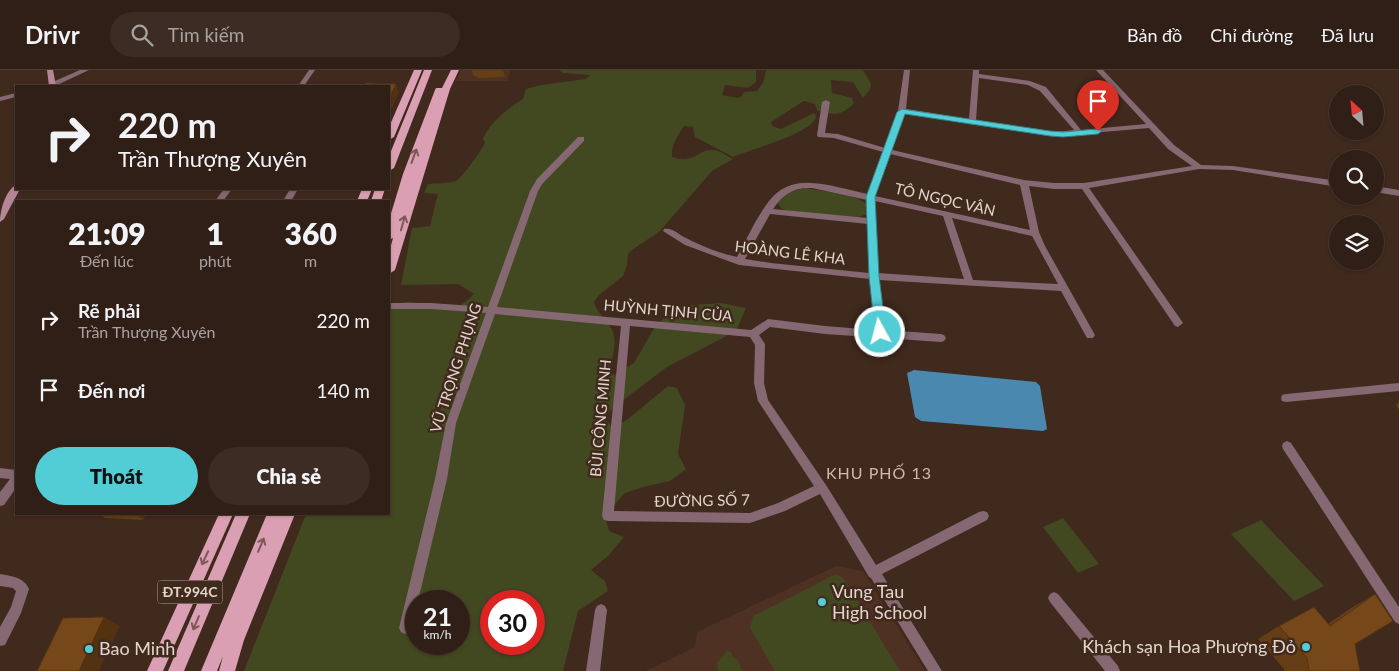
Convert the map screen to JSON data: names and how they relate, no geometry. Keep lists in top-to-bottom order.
{
  "streets": {
    "main road": ["ĐT.994C"],
    "street": [
      "TÔ NGỌC VÂN",
      "HOÀNG LÊ KHA",
      "HUỲNH TỊNH CỦA",
      "VŨ TRỌNG PHỤNG",
      "BÙI CÔNG MINH",
      "ĐƯỜNG SỐ 7"
    ]
  },
  "crossings": [
    ["TÔ NGỌC VÂN", "HOÀNG LÊ KHA"],
    ["HUỲNH TỊNH CỦA", "VŨ TRỌNG PHỤNG"],
    ["HUỲNH TỊNH CỦA", "BÙI CÔNG MINH"],
    ["BÙI CÔNG MINH", "ĐƯỜNG SỐ 7"]
  ],
  "districts": ["KHU PHỐ 13"],
  "places": ["Vung Tau High School", "Khách sạn Hoa Phượng Đỏ", "Bao Minh"],
  "north": "top left",
  "page": {
    "header": "Drivr",
    "search": "Tìm kiếm",
    "nav": ["Bản đồ", "Chỉ đường", "Đã lưu"],
    "turn": ["220 m", "Trần Thượng Xuyên"],
    "eta": [
      "21:09",
      "Đến lúc",
      "1",
      "phút",
      "360",
      "m"
    ],
    "list": [
      {
        "name": "Rẽ phải",
        "note": "Trần Thượng Xuyên",
        "value": "220 m"
      },
      {
        "name": "Đến nơi",
        "value": "140 m"
      }
    ],
    "buttons": ["Thoát", "Chia sẻ"],
    "speed": "21 km/h",
    "limit": "30"
  }
}
